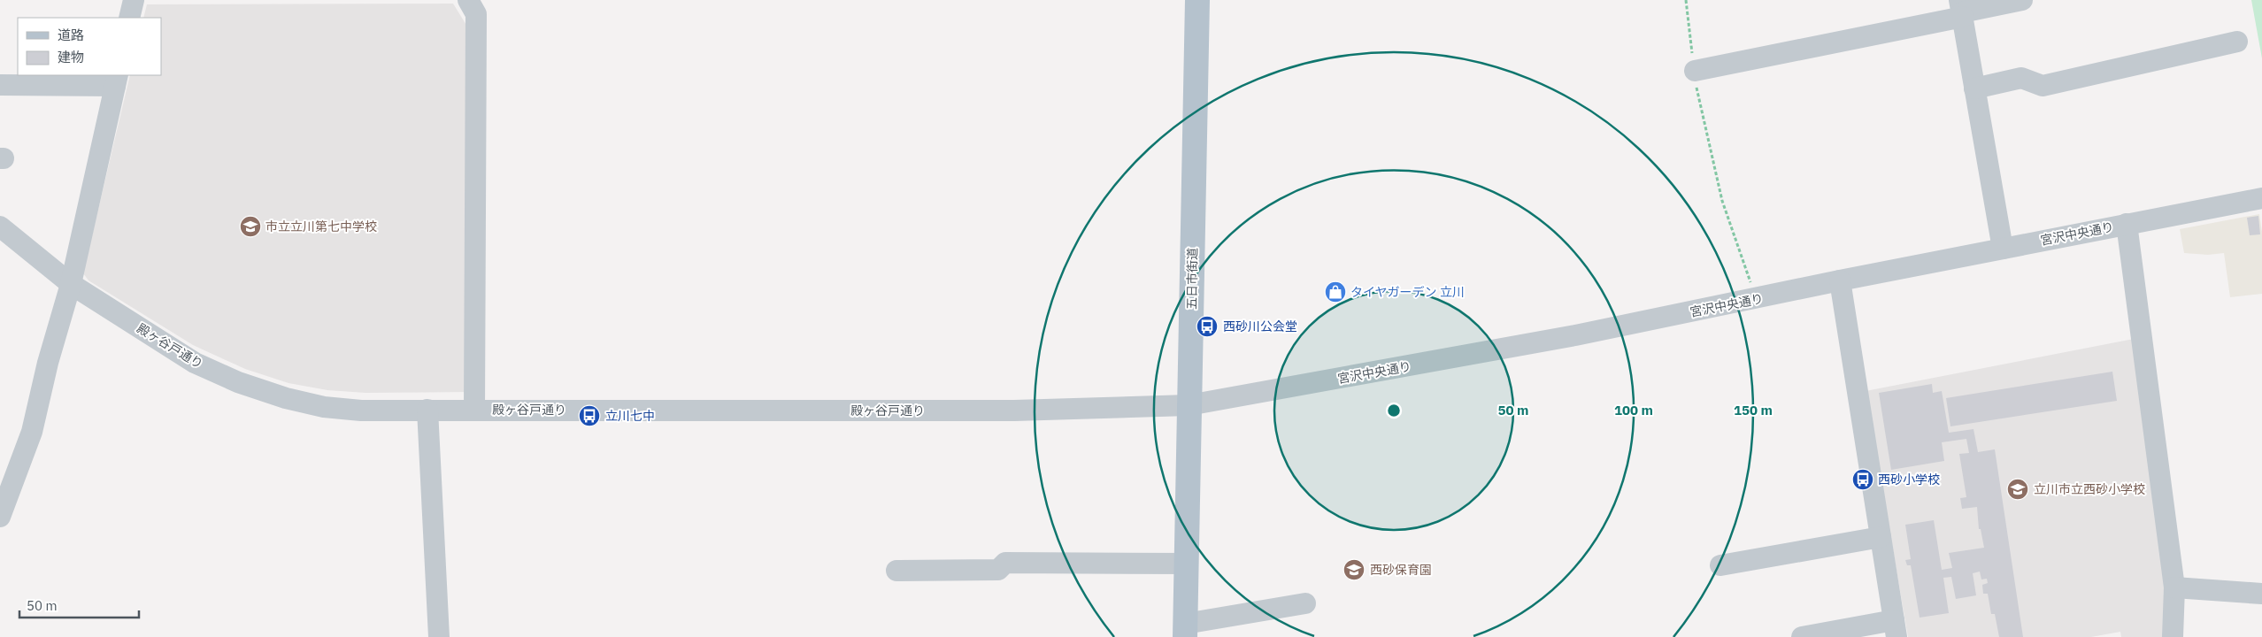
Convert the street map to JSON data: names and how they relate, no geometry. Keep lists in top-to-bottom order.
{
  "streets": {
    "main road": ["五日市街道"],
    "street": ["宮沢中央通り", "殿ヶ谷戸通り"]
  },
  "crossings": [
    ["宮沢中央通り", "五日市街道"],
    ["宮沢中央通り", "殿ヶ谷戸通り"],
    ["五日市街道", "殿ヶ谷戸通り"]
  ],
  "places": {
    "school or university": ["市立立川第七中学校", "立川市立西砂小学校", "西砂保育園"],
    "shop": ["タイヤガーデン 立川"],
    "bus stop": ["西砂川公会堂", "立川七中", "西砂小学校"]
  },
  "legend": ["道路", "建物"],
  "scale_bar": "50 m",
  "rings": ["50 m", "100 m", "150 m"]
}
